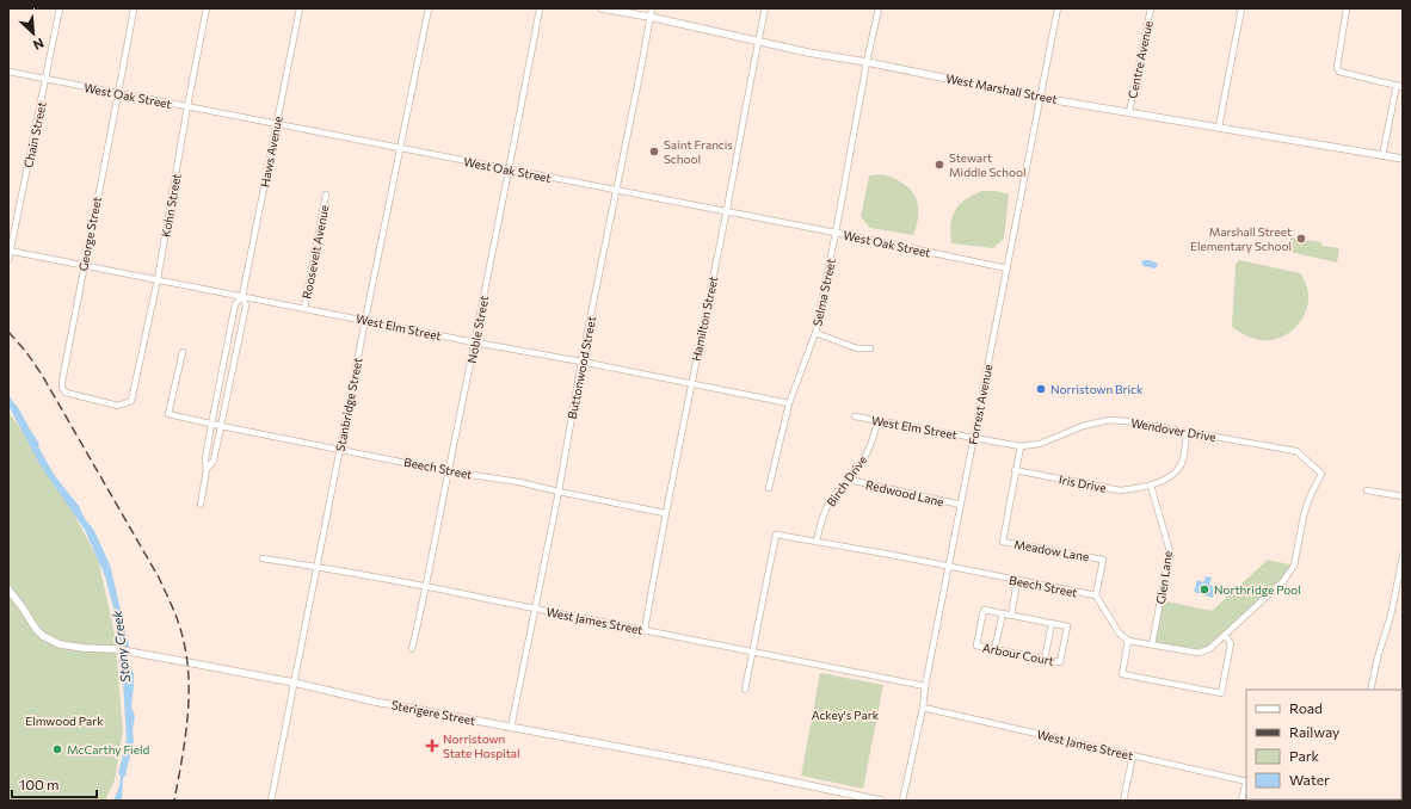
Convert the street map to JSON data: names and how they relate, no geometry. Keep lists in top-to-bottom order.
{
  "streets": {
    "street": [
      "Centre Avenue",
      "West Marshall Street",
      "West Oak Street",
      "Chain Street",
      "Haws Avenue",
      "Kohn Street",
      "George Street",
      "Roosevelt Avenue",
      "Selma Street",
      "Hamilton Street",
      "West Elm Street",
      "Noble Street",
      "Buttonwood Street",
      "Stanbridge Street",
      "Forrest Avenue",
      "Wendover Drive",
      "Beech Street",
      "Birch Drive",
      "Iris Drive",
      "Redwood Lane",
      "Meadow Lane",
      "Glen Lane",
      "West James Street",
      "Arbour Court",
      "Sterigere Street"
    ]
  },
  "crossings": [
    ["Centre Avenue", "West Marshall Street"],
    ["West Marshall Street", "Selma Street"],
    ["West Marshall Street", "Hamilton Street"],
    ["West Marshall Street", "Buttonwood Street"],
    ["West Marshall Street", "Forrest Avenue"],
    ["West Oak Street", "Chain Street"],
    ["West Oak Street", "Haws Avenue"],
    ["West Oak Street", "Kohn Street"],
    ["West Oak Street", "George Street"],
    ["West Oak Street", "Selma Street"],
    ["West Oak Street", "Hamilton Street"],
    ["West Oak Street", "Noble Street"],
    ["West Oak Street", "Buttonwood Street"],
    ["West Oak Street", "Stanbridge Street"],
    ["West Oak Street", "Forrest Avenue"],
    ["Chain Street", "West Elm Street"],
    ["Haws Avenue", "West Elm Street"],
    ["Haws Avenue", "Beech Street"],
    ["Kohn Street", "George Street"],
    ["Kohn Street", "West Elm Street"],
    ["George Street", "West Elm Street"],
    ["Roosevelt Avenue", "West Elm Street"],
    ["Selma Street", "West Elm Street"],
    ["Hamilton Street", "West Elm Street"],
    ["Hamilton Street", "Beech Street"],
    ["Hamilton Street", "West James Street"],
    ["West Elm Street", "Noble Street"],
    ["West Elm Street", "Buttonwood Street"],
    ["West Elm Street", "Stanbridge Street"],
    ["West Elm Street", "Forrest Avenue"],
    ["West Elm Street", "Wendover Drive"],
    ["West Elm Street", "Birch Drive"],
    ["Noble Street", "Beech Street"],
    ["Noble Street", "West James Street"],
    ["Buttonwood Street", "Beech Street"],
    ["Buttonwood Street", "West James Street"],
    ["Buttonwood Street", "Sterigere Street"],
    ["Stanbridge Street", "Beech Street"],
    ["Stanbridge Street", "West James Street"],
    ["Stanbridge Street", "Sterigere Street"],
    ["Forrest Avenue", "Wendover Drive"],
    ["Forrest Avenue", "Beech Street"],
    ["Forrest Avenue", "Redwood Lane"],
    ["Forrest Avenue", "West James Street"],
    ["Wendover Drive", "Meadow Lane"],
    ["Beech Street", "Birch Drive"],
    ["Beech Street", "Meadow Lane"],
    ["Beech Street", "West James Street"],
    ["Birch Drive", "Redwood Lane"],
    ["Iris Drive", "Meadow Lane"],
    ["Iris Drive", "Glen Lane"]
  ],
  "water": ["Stony Creek"],
  "parks": ["Ackey's Park", "Elmwood Park"],
  "places": {
    "other": [
      "Saint Francis School",
      "Stewart Middle School",
      "Marshall Street Elementary School",
      "Norristown Brick",
      "Northridge Pool",
      "McCarthy Field"
    ],
    "health": ["Norristown State Hospital"]
  },
  "legend": [
    "Road",
    "Railway",
    "Park",
    "Water"
  ],
  "scale_bar": "100 m",
  "north": "bottom right"
}
